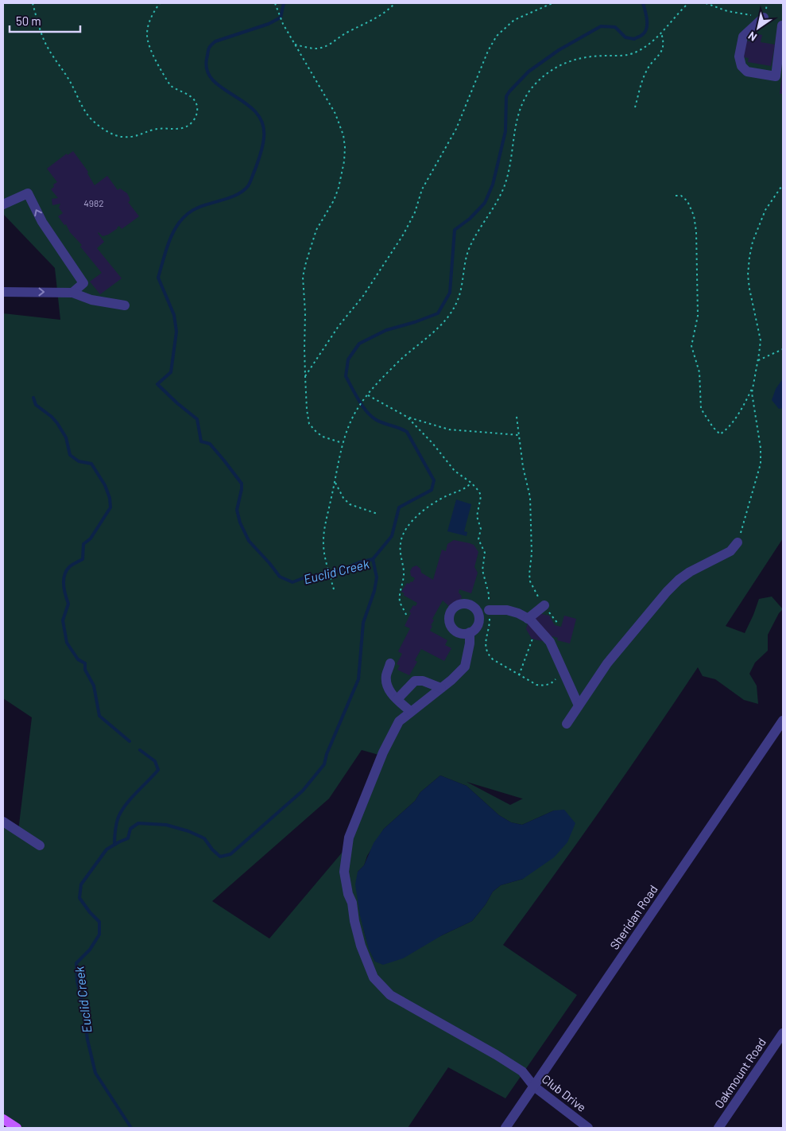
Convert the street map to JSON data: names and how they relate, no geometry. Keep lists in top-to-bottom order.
{
  "streets": {
    "street": ["Sheridan Road", "Oakmount Road", "Club Drive"]
  },
  "crossings": [
    ["Sheridan Road", "Club Drive"]
  ],
  "water": ["Euclid Creek"],
  "house_numbers": ["4982"],
  "scale_bar": "50 m",
  "north": "bottom left"
}
